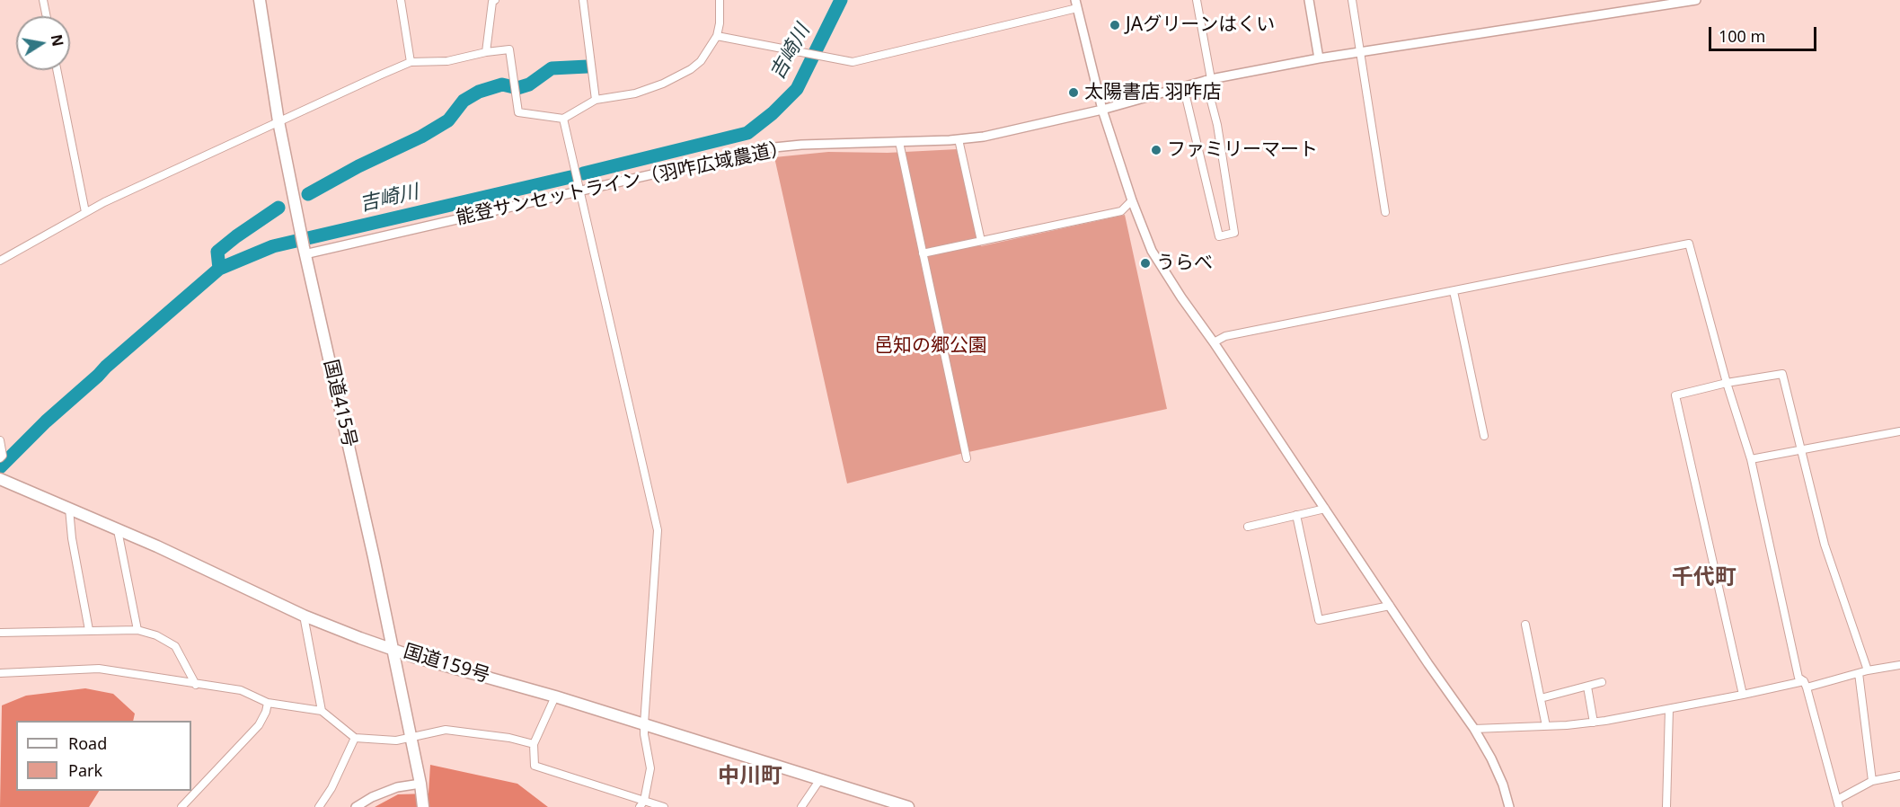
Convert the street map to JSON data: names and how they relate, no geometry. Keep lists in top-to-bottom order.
{
  "streets": {
    "highway": ["国道415号", "国道159号"],
    "street": ["能登サンセットライン（羽咋広域農道）"]
  },
  "crossings": [
    ["能登サンセットライン（羽咋広域農道）", "国道415号"],
    ["国道415号", "国道159号"]
  ],
  "districts": ["千代町", "中川町"],
  "water": ["吉崎川"],
  "parks": ["邑知の郷公園"],
  "places": [
    "JAグリーンはくい",
    "太陽書店 羽咋店",
    "ファミリーマート",
    "うらべ"
  ],
  "legend": ["Road", "Park"],
  "scale_bar": "100 m",
  "north": "right"
}
